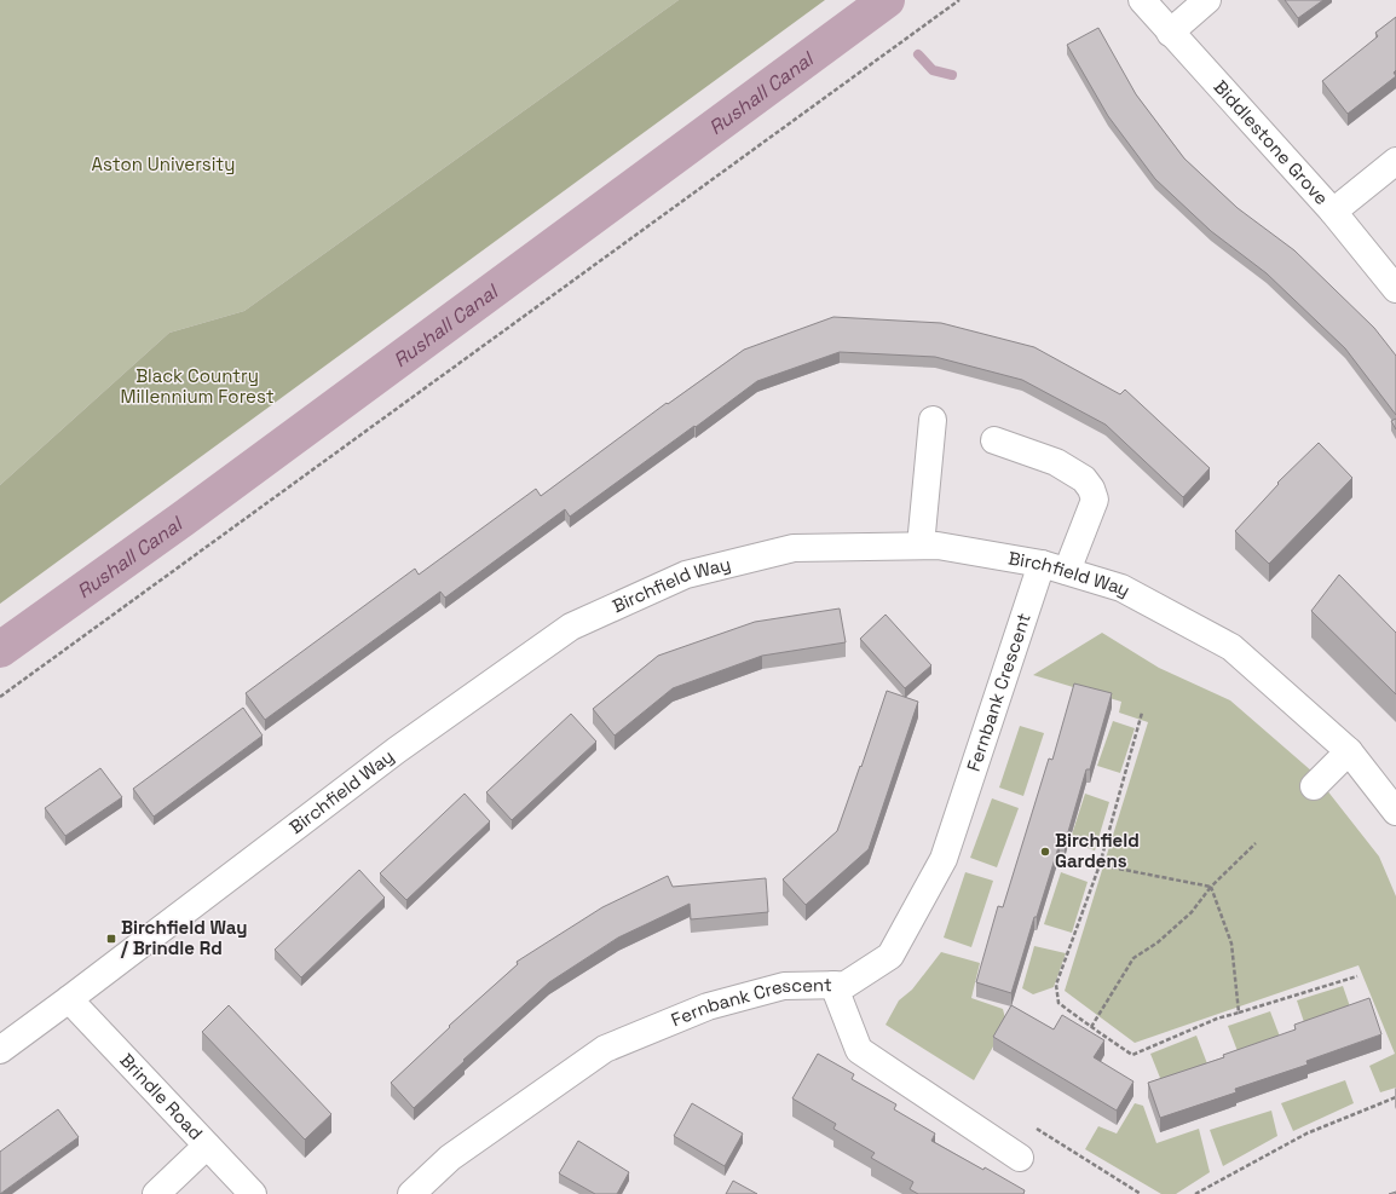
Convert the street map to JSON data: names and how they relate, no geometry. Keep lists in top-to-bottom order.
{
  "streets": {
    "street": [
      "Biddlestone Grove",
      "Birchfield Way",
      "Fernbank Crescent",
      "Brindle Road"
    ]
  },
  "crossings": [
    ["Birchfield Way", "Fernbank Crescent"],
    ["Birchfield Way", "Brindle Road"]
  ],
  "water": ["Rushall Canal"],
  "parks": ["Aston University", "Black Country Millennium Forest"],
  "places": {
    "other": ["Birchfield Gardens"],
    "transit": ["Birchfield Way / Brindle Rd"]
  }
}
